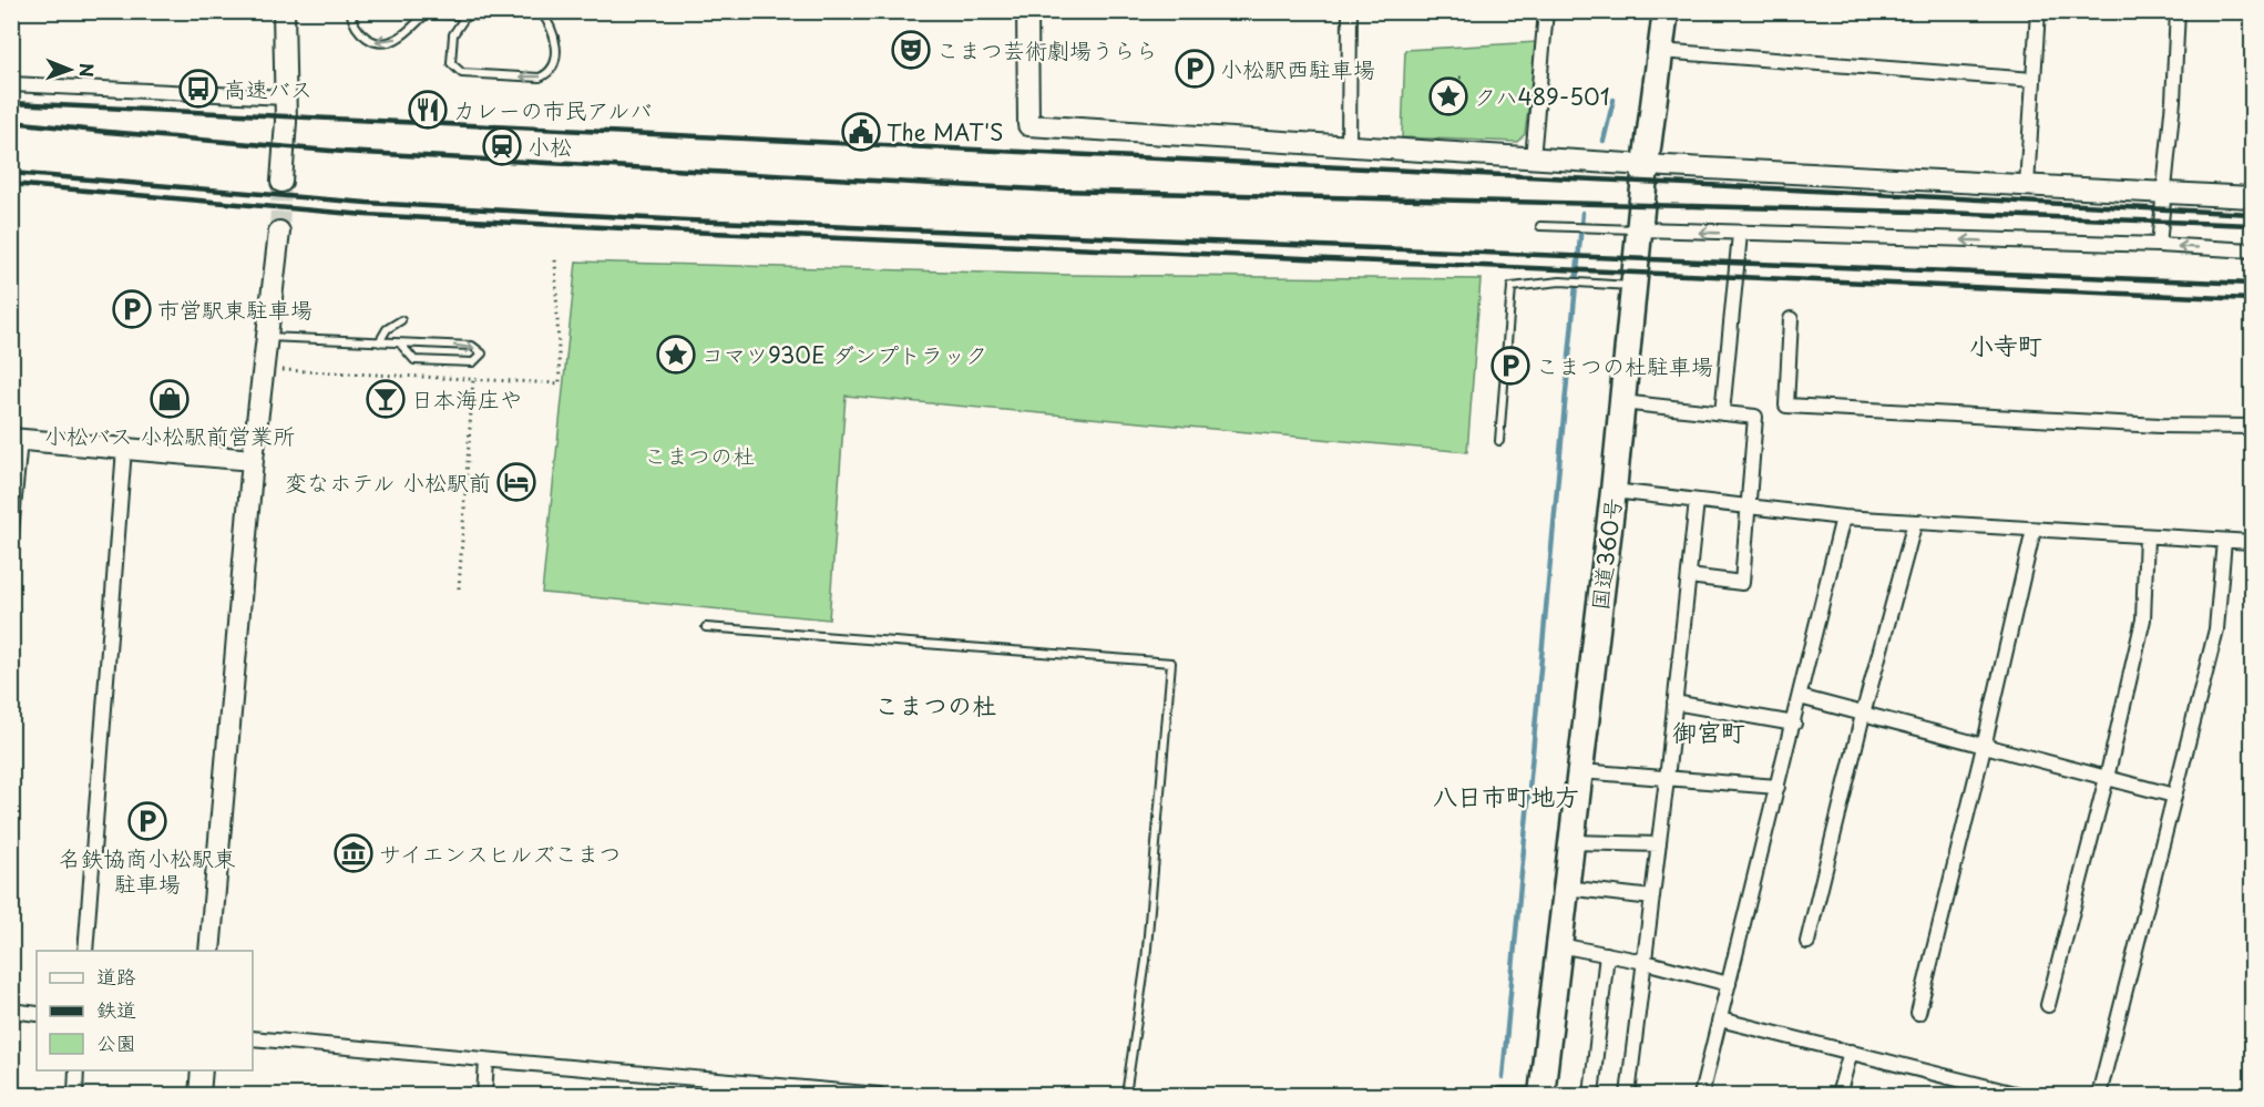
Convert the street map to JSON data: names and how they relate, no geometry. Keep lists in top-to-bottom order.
{
  "streets": {
    "highway": ["国道360号"]
  },
  "districts": [
    "小寺町",
    "こまつの杜",
    "御宮町",
    "八日市町地方"
  ],
  "parks": ["こまつの杜"],
  "places": {
    "theatre": ["こまつ芸術劇場うらら"],
    "parking": [
      "小松駅西駐車場",
      "市営駅東駐車場",
      "こまつの杜駐車場",
      "名鉄協商小松駅東 駐車場"
    ],
    "bus stop": ["高速バス"],
    "place": ["クハ489-501", "コマツ930E ダンプトラック"],
    "restaurant": ["カレーの市民アルバ"],
    "public building": ["The MAT'S"],
    "station": ["小松"],
    "shop": ["小松バス 小松駅前営業所"],
    "bar": ["日本海庄や"],
    "hotel": ["変なホテル 小松駅前"],
    "museum": ["サイエンスヒルズこまつ"]
  },
  "legend": ["道路", "鉄道", "公園"],
  "north": "right"
}
